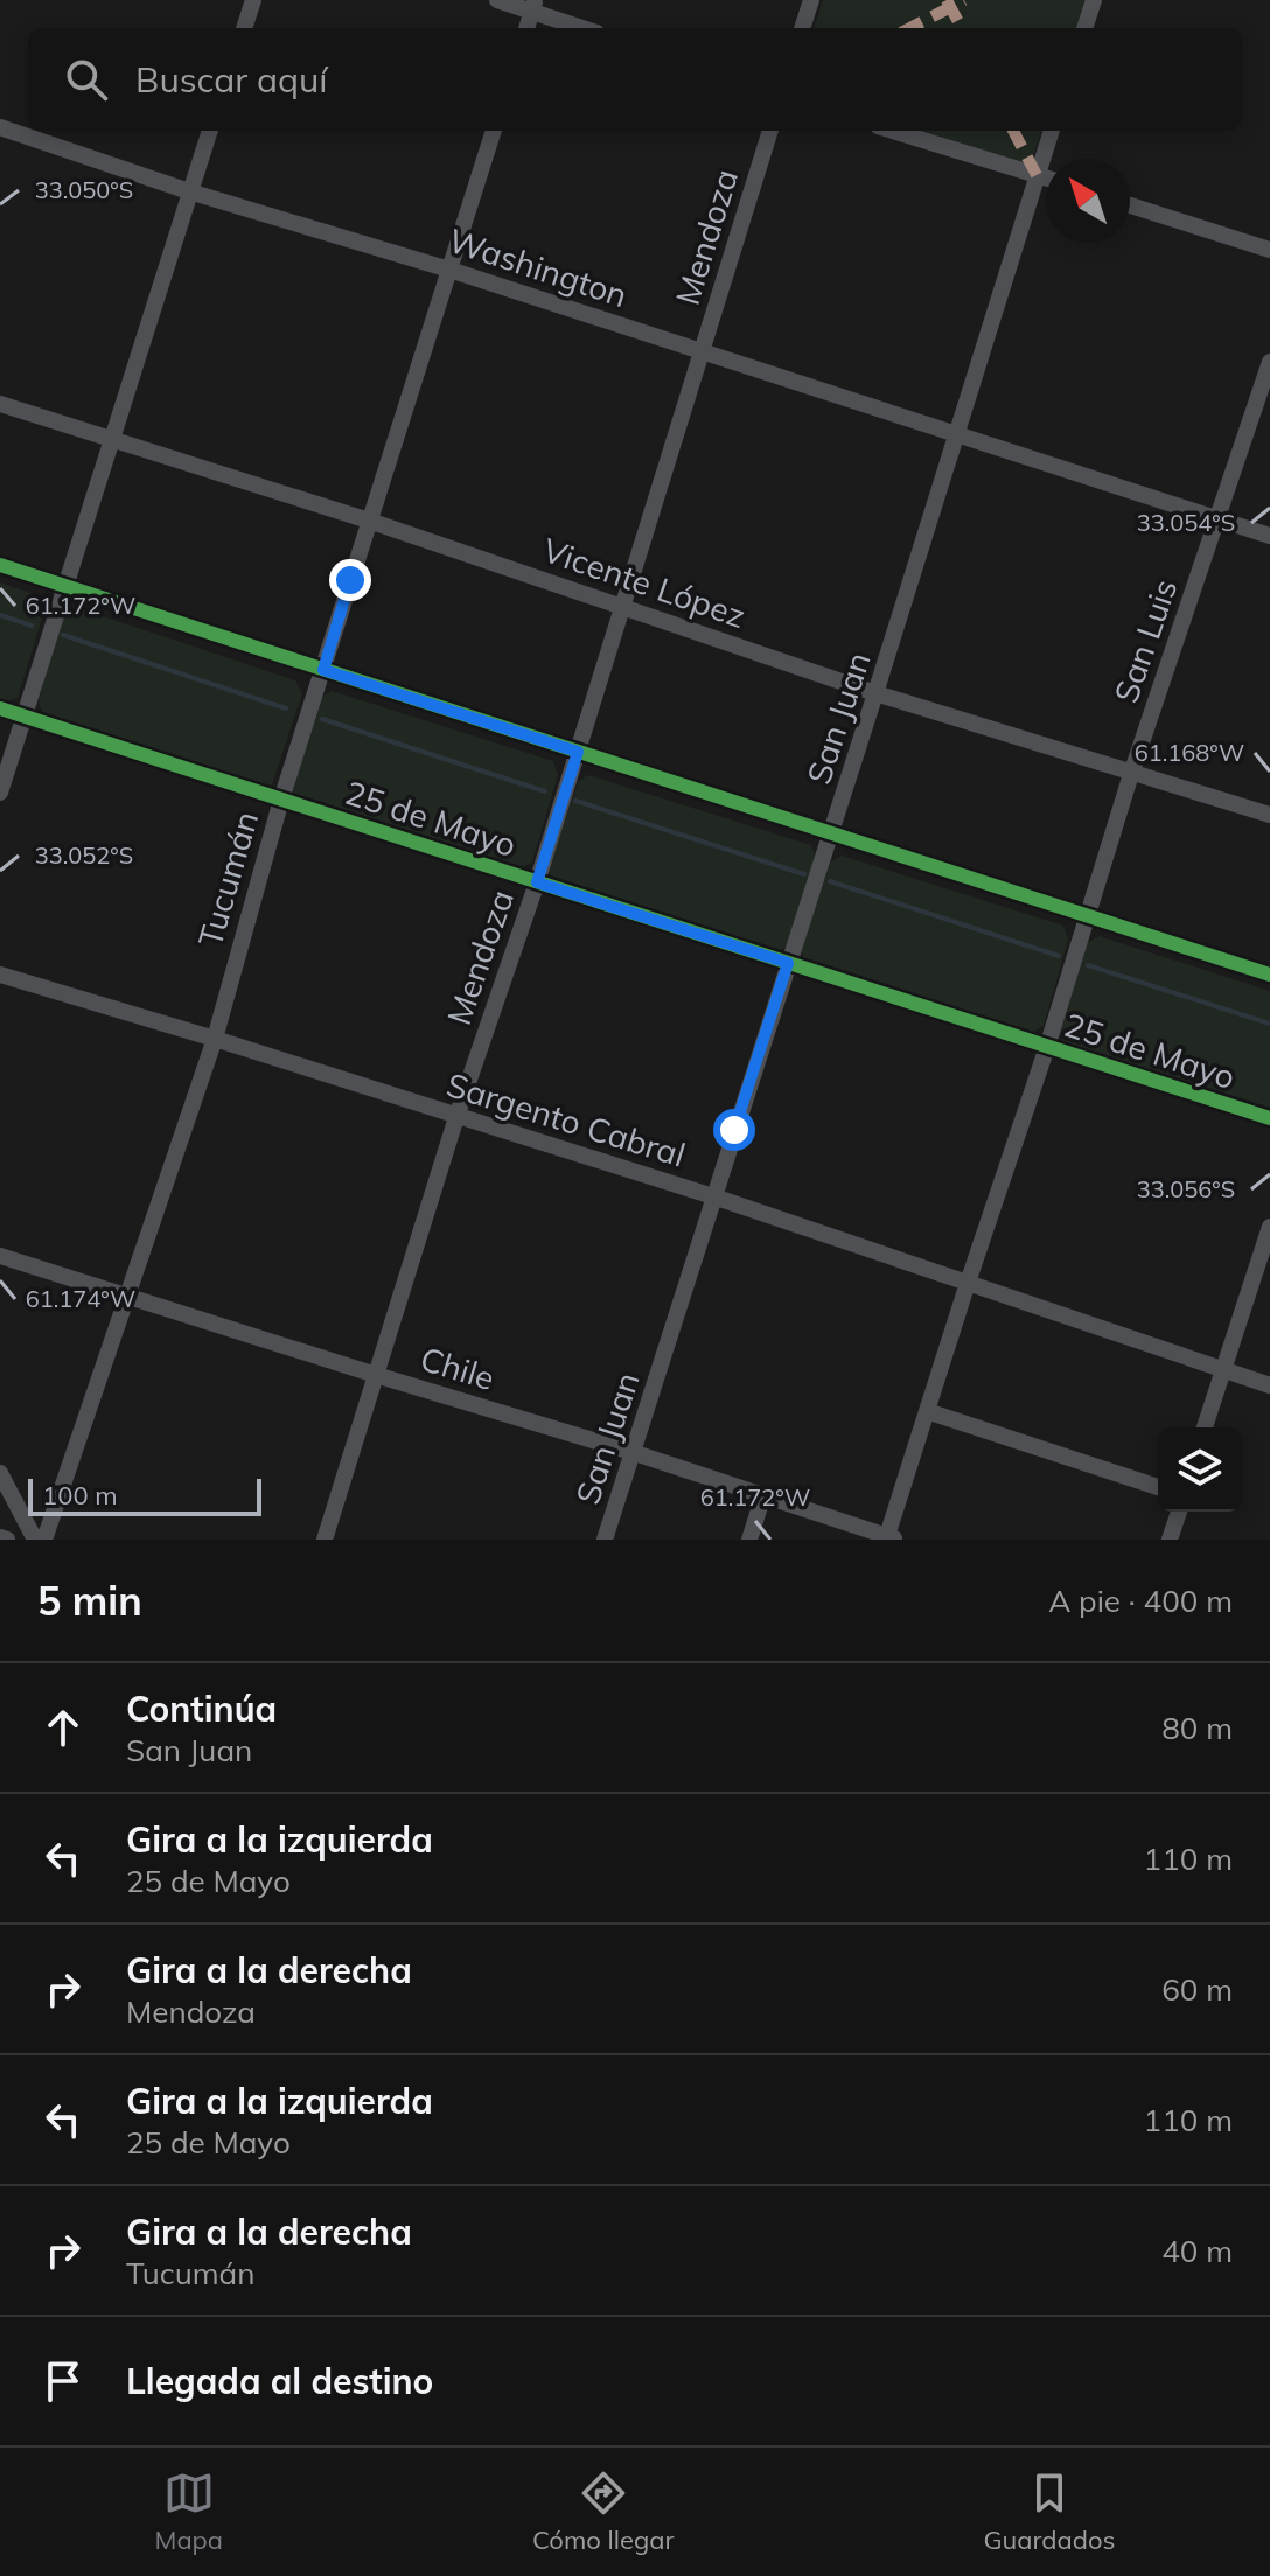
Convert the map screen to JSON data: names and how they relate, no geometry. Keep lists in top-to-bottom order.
{
  "streets": {
    "street": [
      "Mendoza",
      "Washington",
      "Vicente López",
      "San Luis",
      "San Juan",
      "25 de Mayo",
      "Tucumán",
      "Sargento Cabral",
      "Chile"
    ]
  },
  "crossings": [
    ["Mendoza", "Washington"],
    ["Mendoza", "Vicente López"],
    ["Mendoza", "25 de Mayo"],
    ["Mendoza", "Sargento Cabral"],
    ["Mendoza", "Chile"],
    ["Washington", "San Luis"],
    ["Washington", "San Juan"],
    ["Washington", "Tucumán"],
    ["Vicente López", "San Luis"],
    ["Vicente López", "San Juan"],
    ["Vicente López", "Tucumán"],
    ["San Luis", "25 de Mayo"],
    ["San Luis", "Sargento Cabral"],
    ["San Luis", "Chile"],
    ["San Juan", "25 de Mayo"],
    ["San Juan", "Sargento Cabral"],
    ["San Juan", "Chile"],
    ["25 de Mayo", "Tucumán"],
    ["Tucumán", "Sargento Cabral"],
    ["Tucumán", "Chile"]
  ],
  "scale_bar": "100 m",
  "north": "top left",
  "page": {
    "search": "Buscar aquí",
    "scale": "100 m",
    "heading": ["5 min", "A pie · 400 m"],
    "list": [
      ["Continúa", "San Juan", "80 m"],
      ["Gira a la izquierda", "25 de Mayo", "110 m"],
      ["Gira a la derecha", "Mendoza", "60 m"],
      ["Gira a la izquierda", "25 de Mayo", "110 m"],
      ["Gira a la derecha", "Tucumán", "40 m"],
      "Llegada al destino"
    ],
    "nav": ["Mapa", "Cómo llegar", "Guardados"]
  },
  "coordinates": [
    "33.050°S",
    "33.054°S",
    "61.172°W",
    "61.168°W",
    "33.052°S",
    "33.056°S",
    "61.174°W"
  ]
}
